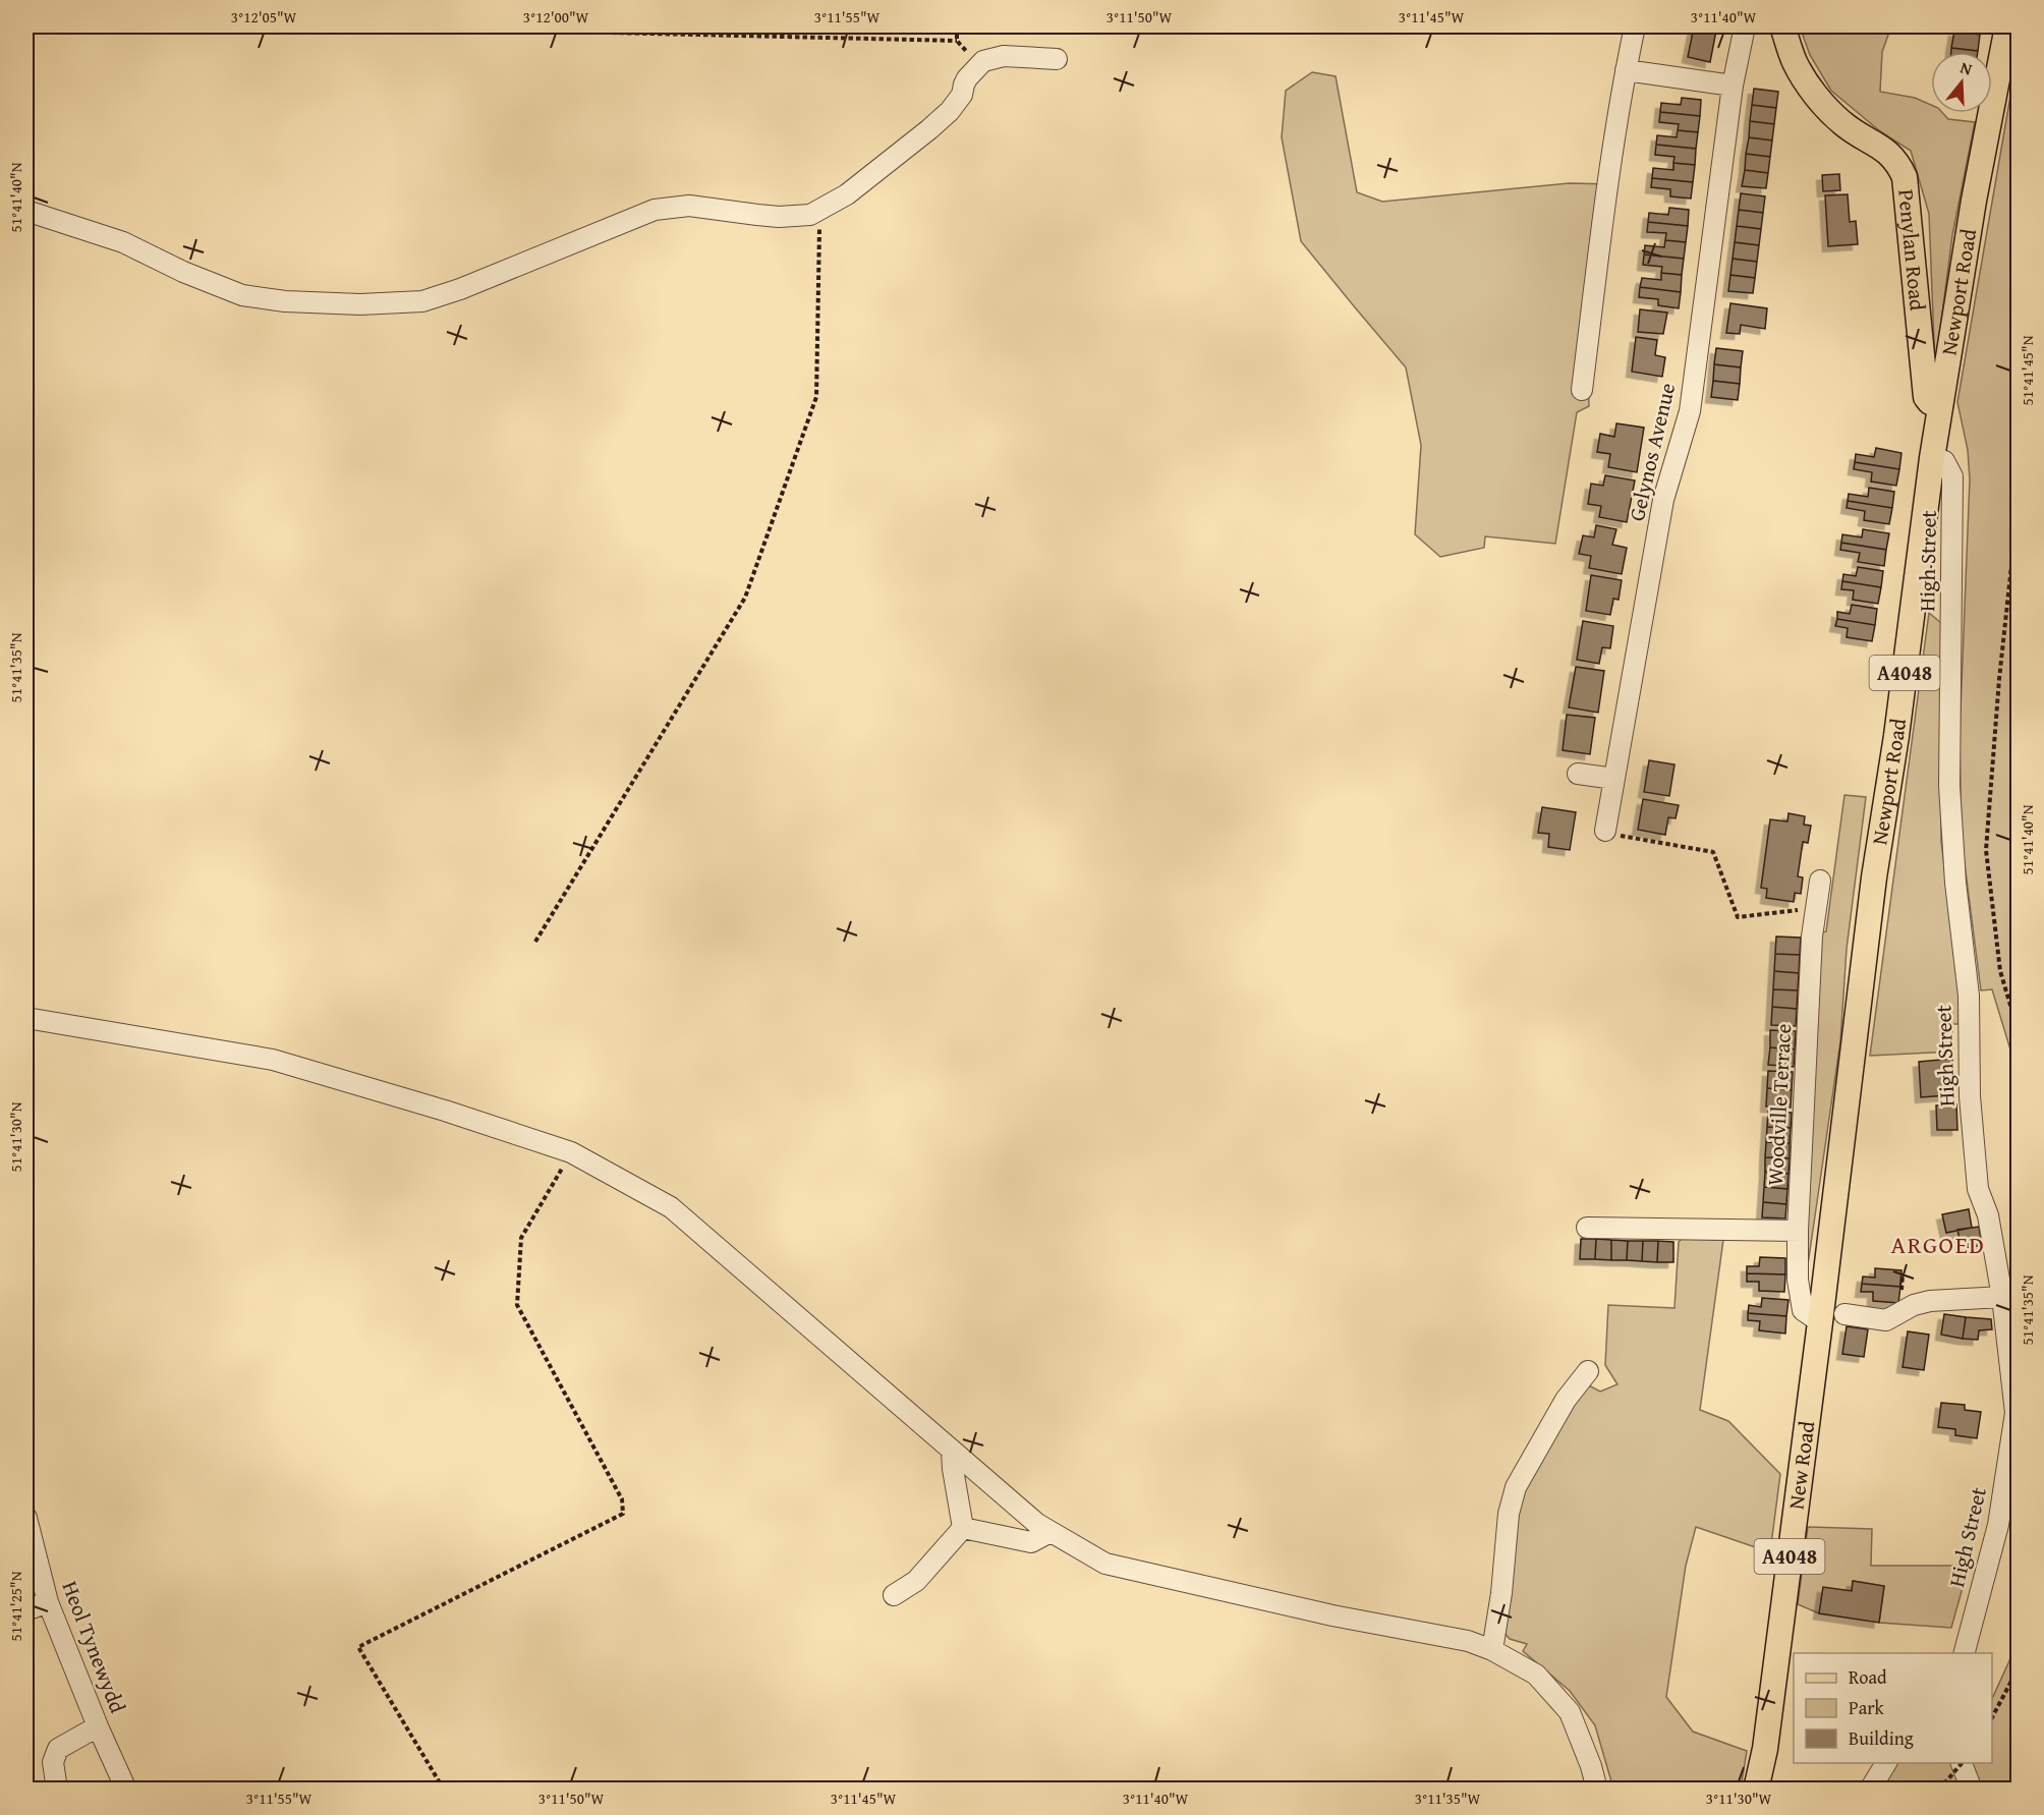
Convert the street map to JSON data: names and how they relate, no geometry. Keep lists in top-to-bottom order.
{
  "streets": {
    "main road": [
      "Penylan Road",
      "Newport Road",
      "A4048",
      "New Road"
    ],
    "street": [
      "Gelynos Avenue",
      "High Street",
      "Woodville Terrace",
      "Heol Tynewydd"
    ]
  },
  "crossings": [
    ["Penylan Road", "Newport Road"],
    ["Newport Road", "High Street"],
    ["Newport Road", "Woodville Terrace"],
    ["Newport Road", "New Road"],
    ["Woodville Terrace", "New Road"]
  ],
  "districts": ["ARGOED"],
  "legend": ["Road", "Park", "Building"],
  "north": "top",
  "coordinates": [
    "3°12'05\"W",
    "3°12'00\"W",
    "3°11'55\"W",
    "3°11'50\"W",
    "3°11'45\"W",
    "3°11'40\"W",
    "51°41'40\"N",
    "51°41'45\"N",
    "51°41'35\"N",
    "51°41'30\"N",
    "51°41'25\"N",
    "3°11'35\"W",
    "3°11'30\"W"
  ]
}
